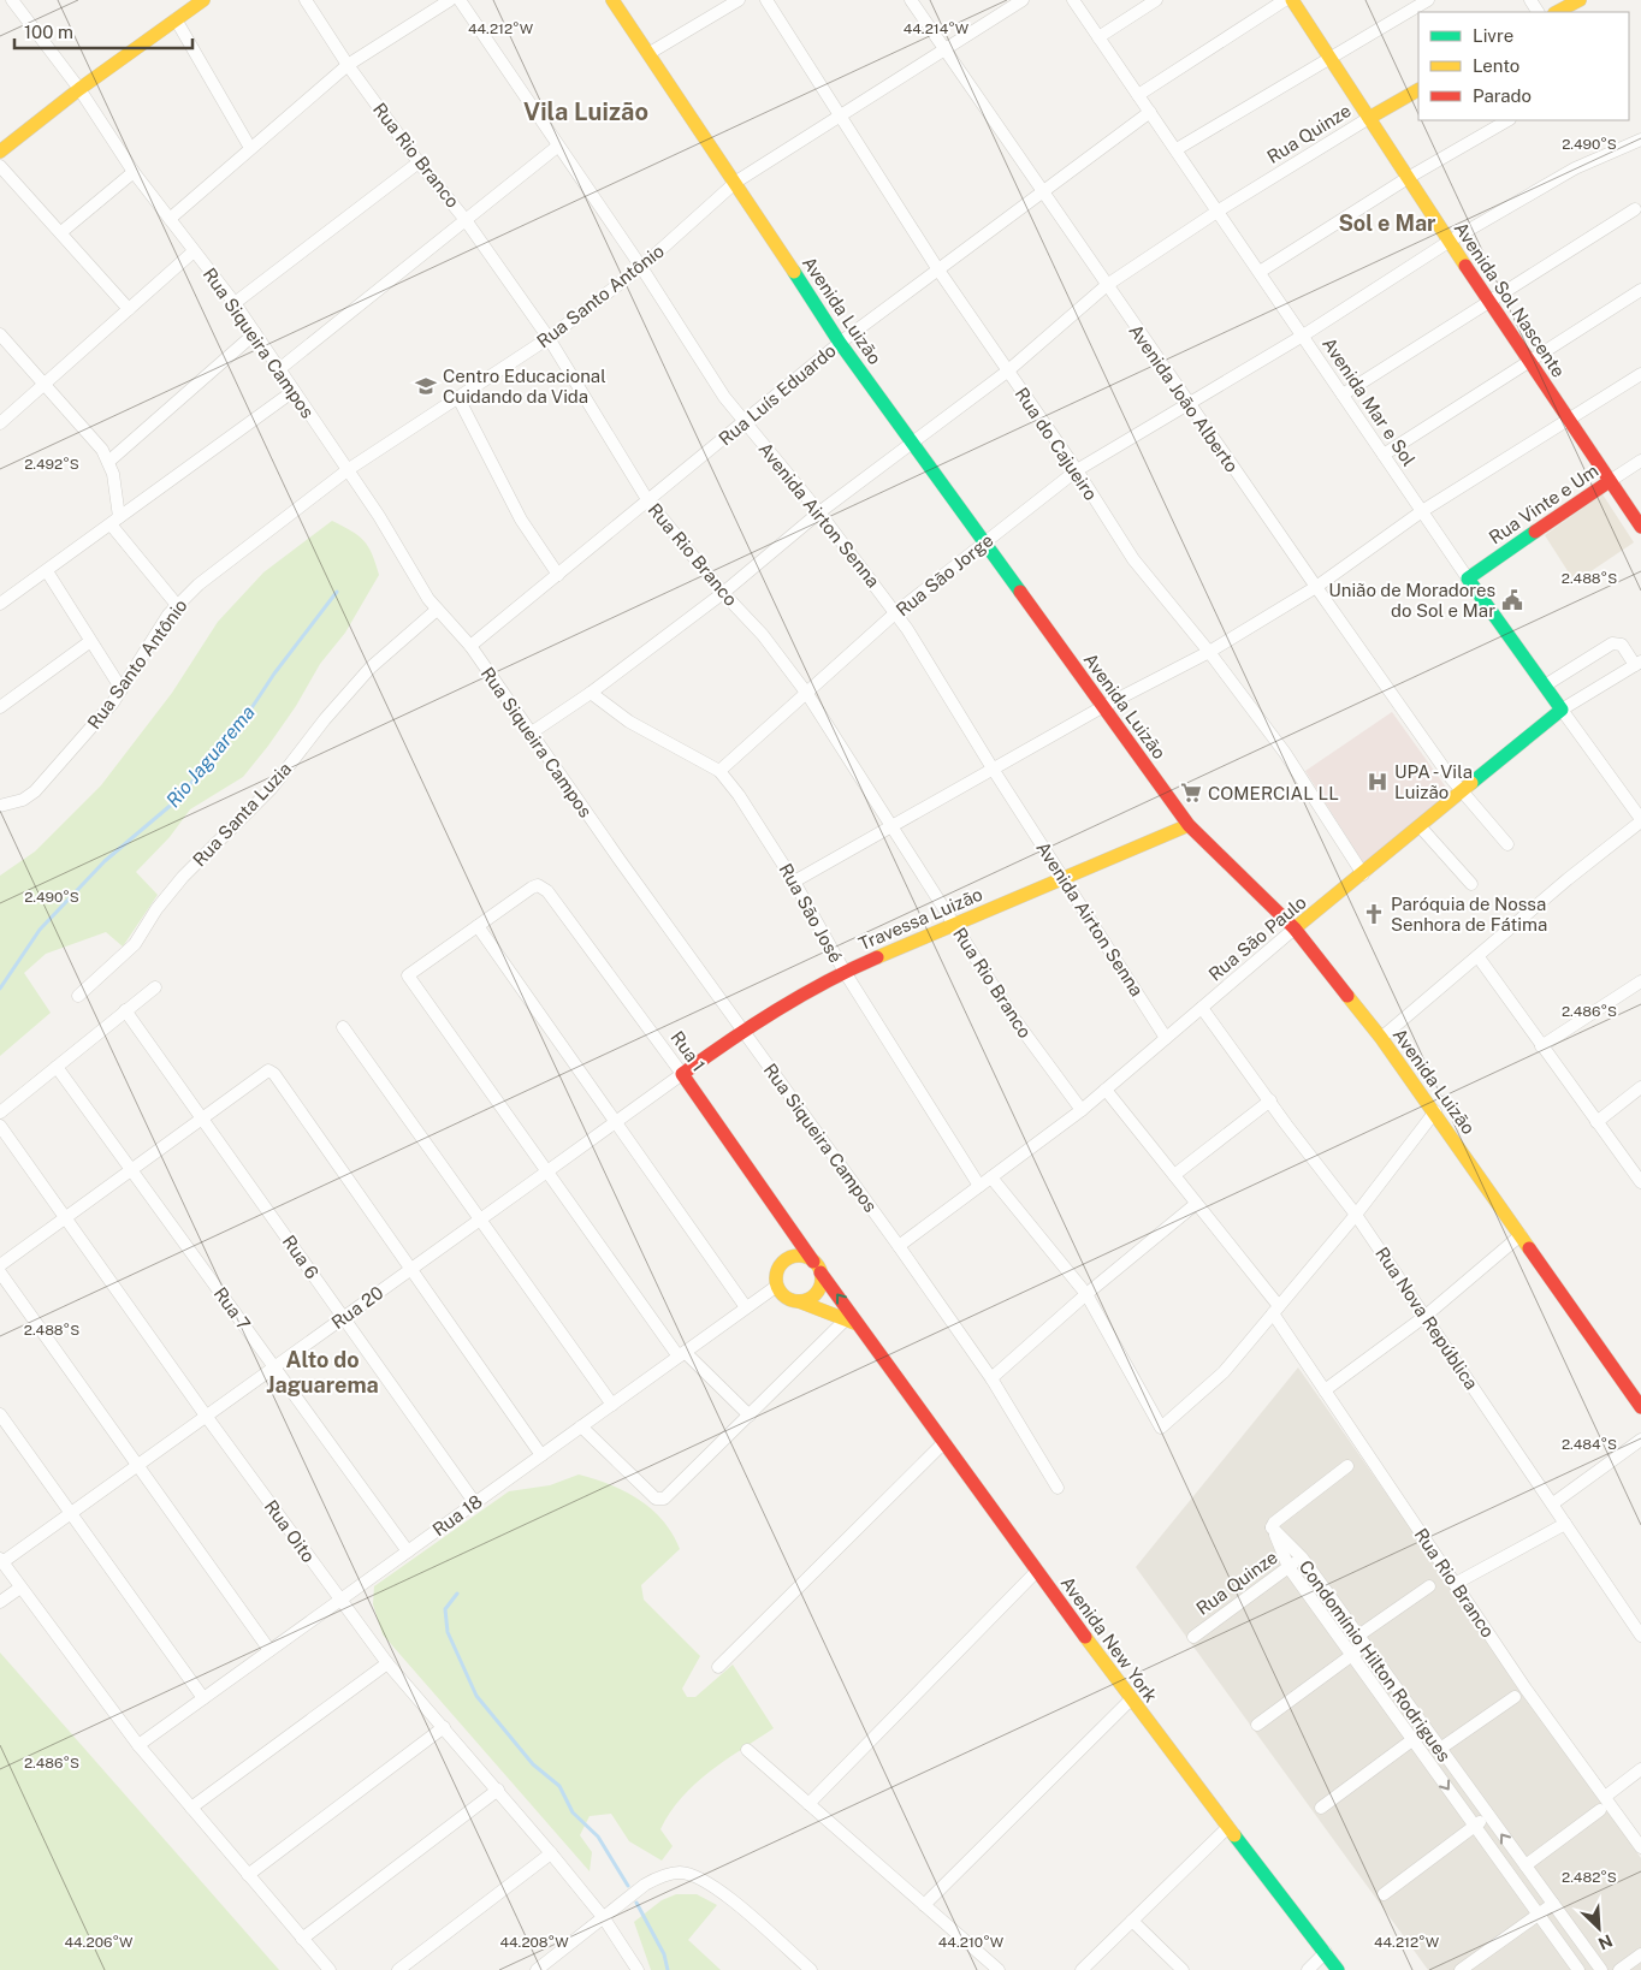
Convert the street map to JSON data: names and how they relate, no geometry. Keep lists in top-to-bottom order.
{
  "streets": {
    "street": [
      "Rua Quinze",
      "Rua Rio Branco",
      "Rua Santo Antônio",
      "Avenida Sol Nascente",
      "Avenida Luizão",
      "Rua Siqueira Campos",
      "Rua Luís Eduardo",
      "Avenida João Alberto",
      "Avenida Mar e Sol",
      "Rua do Cajueiro",
      "Rua Vinte e Um",
      "Avenida Airton Senna",
      "Rua São Jorge",
      "Rua Santa Luzia",
      "Rua São José",
      "Travessa Luizão",
      "Rua São Paulo",
      "Rua 1",
      "Rua 6",
      "Rua 20",
      "Rua 7",
      "Rua Nova República",
      "Rua 18",
      "Rua Oito",
      "Avenida New York",
      "Condomínio Hilton Rodrigues"
    ]
  },
  "crossings": [
    ["Rua Quinze", "Rua Rio Branco"],
    ["Rua Quinze", "Avenida Sol Nascente"],
    ["Rua Quinze", "Avenida Luizão"],
    ["Rua Quinze", "Rua Siqueira Campos"],
    ["Rua Quinze", "Avenida João Alberto"],
    ["Rua Quinze", "Avenida Mar e Sol"],
    ["Rua Quinze", "Rua do Cajueiro"],
    ["Rua Quinze", "Avenida Airton Senna"],
    ["Rua Quinze", "Rua São José"],
    ["Rua Quinze", "Condomínio Hilton Rodrigues"],
    ["Rua Rio Branco", "Rua Santo Antônio"],
    ["Rua Rio Branco", "Rua Luís Eduardo"],
    ["Rua Rio Branco", "Rua São Jorge"],
    ["Rua Rio Branco", "Travessa Luizão"],
    ["Rua Rio Branco", "Rua São Paulo"],
    ["Rua Santo Antônio", "Avenida Luizão"],
    ["Rua Santo Antônio", "Rua Siqueira Campos"],
    ["Rua Santo Antônio", "Avenida João Alberto"],
    ["Rua Santo Antônio", "Rua do Cajueiro"],
    ["Rua Santo Antônio", "Avenida Airton Senna"],
    ["Avenida Sol Nascente", "Rua Vinte e Um"],
    ["Avenida Sol Nascente", "Rua São Jorge"],
    ["Avenida Luizão", "Rua Luís Eduardo"],
    ["Avenida Luizão", "Rua São Jorge"],
    ["Avenida Luizão", "Travessa Luizão"],
    ["Avenida Luizão", "Rua São Paulo"],
    ["Rua Siqueira Campos", "Rua Luís Eduardo"],
    ["Rua Siqueira Campos", "Rua Santa Luzia"],
    ["Rua Siqueira Campos", "Travessa Luizão"],
    ["Rua Siqueira Campos", "Rua São Paulo"],
    ["Rua Luís Eduardo", "Avenida João Alberto"],
    ["Rua Luís Eduardo", "Avenida Mar e Sol"],
    ["Rua Luís Eduardo", "Rua do Cajueiro"],
    ["Rua Luís Eduardo", "Avenida Airton Senna"],
    ["Avenida João Alberto", "Rua São Jorge"],
    ["Avenida João Alberto", "Rua São Paulo"],
    ["Avenida Mar e Sol", "Rua Vinte e Um"],
    ["Avenida Mar e Sol", "Rua São Jorge"],
    ["Avenida Mar e Sol", "Rua São Paulo"],
    ["Rua do Cajueiro", "Rua São Jorge"],
    ["Rua do Cajueiro", "Rua São Paulo"],
    ["Avenida Airton Senna", "Rua São Jorge"],
    ["Avenida Airton Senna", "Travessa Luizão"],
    ["Avenida Airton Senna", "Rua São Paulo"],
    ["Rua São Jorge", "Rua São José"],
    ["Rua São José", "Travessa Luizão"],
    ["Rua São José", "Rua São Paulo"],
    ["Travessa Luizão", "Rua 1"],
    ["Travessa Luizão", "Rua 20"],
    ["Rua São Paulo", "Rua Nova República"],
    ["Rua 1", "Rua 20"],
    ["Rua 1", "Rua 18"],
    ["Rua 1", "Avenida New York"],
    ["Rua 6", "Rua 20"],
    ["Rua 6", "Rua 18"],
    ["Rua 20", "Rua 7"],
    ["Rua 20", "Rua Oito"],
    ["Rua 7", "Rua 18"],
    ["Rua 18", "Rua Oito"],
    ["Rua 18", "Avenida New York"]
  ],
  "districts": ["Vila Luizão", "Sol e Mar", "Alto do Jaguarema"],
  "water": ["Rio Jaguarema"],
  "places": {
    "school or university": ["Centro Educacional Cuidando da Vida"],
    "public building": ["União de Moradores do Sol e Mar"],
    "hospital": ["UPA - Vila Luizão"],
    "supermarket": ["COMERCIAL LL"],
    "church": ["Paróquia de Nossa Senhora de Fátima"]
  },
  "legend": ["Livre", "Lento", "Parado"],
  "scale_bar": "100 m",
  "north": "bottom right",
  "coordinates": [
    "44.212°W",
    "44.214°W",
    "2.490°S",
    "2.492°S",
    "2.488°S",
    "2.486°S",
    "2.484°S",
    "2.482°S",
    "44.206°W",
    "44.208°W",
    "44.210°W"
  ]
}
